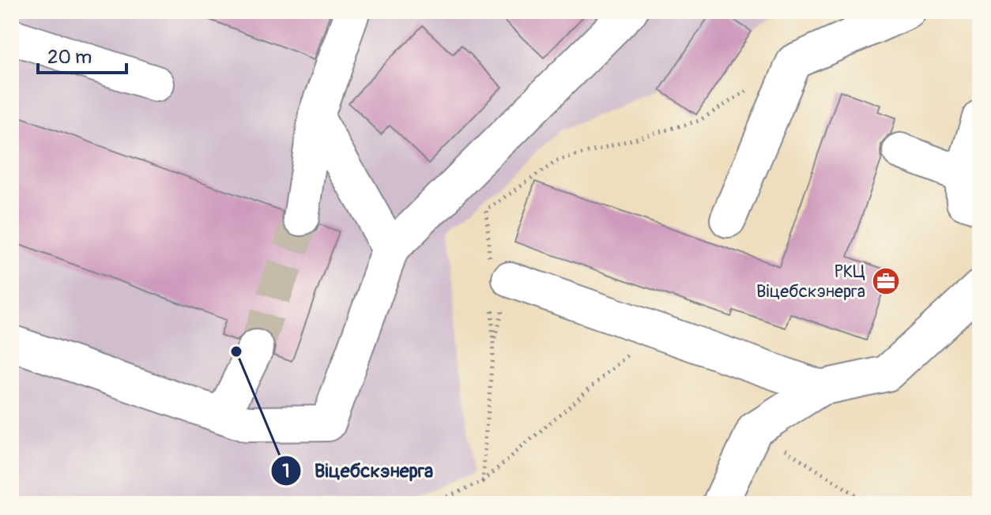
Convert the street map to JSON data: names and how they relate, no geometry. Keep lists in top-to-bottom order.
{
  "places": {
    "office": ["РКЦ Віцебскэнерга"],
    "other": ["Віцебскэнерга"]
  },
  "scale_bar": "20 m"
}
